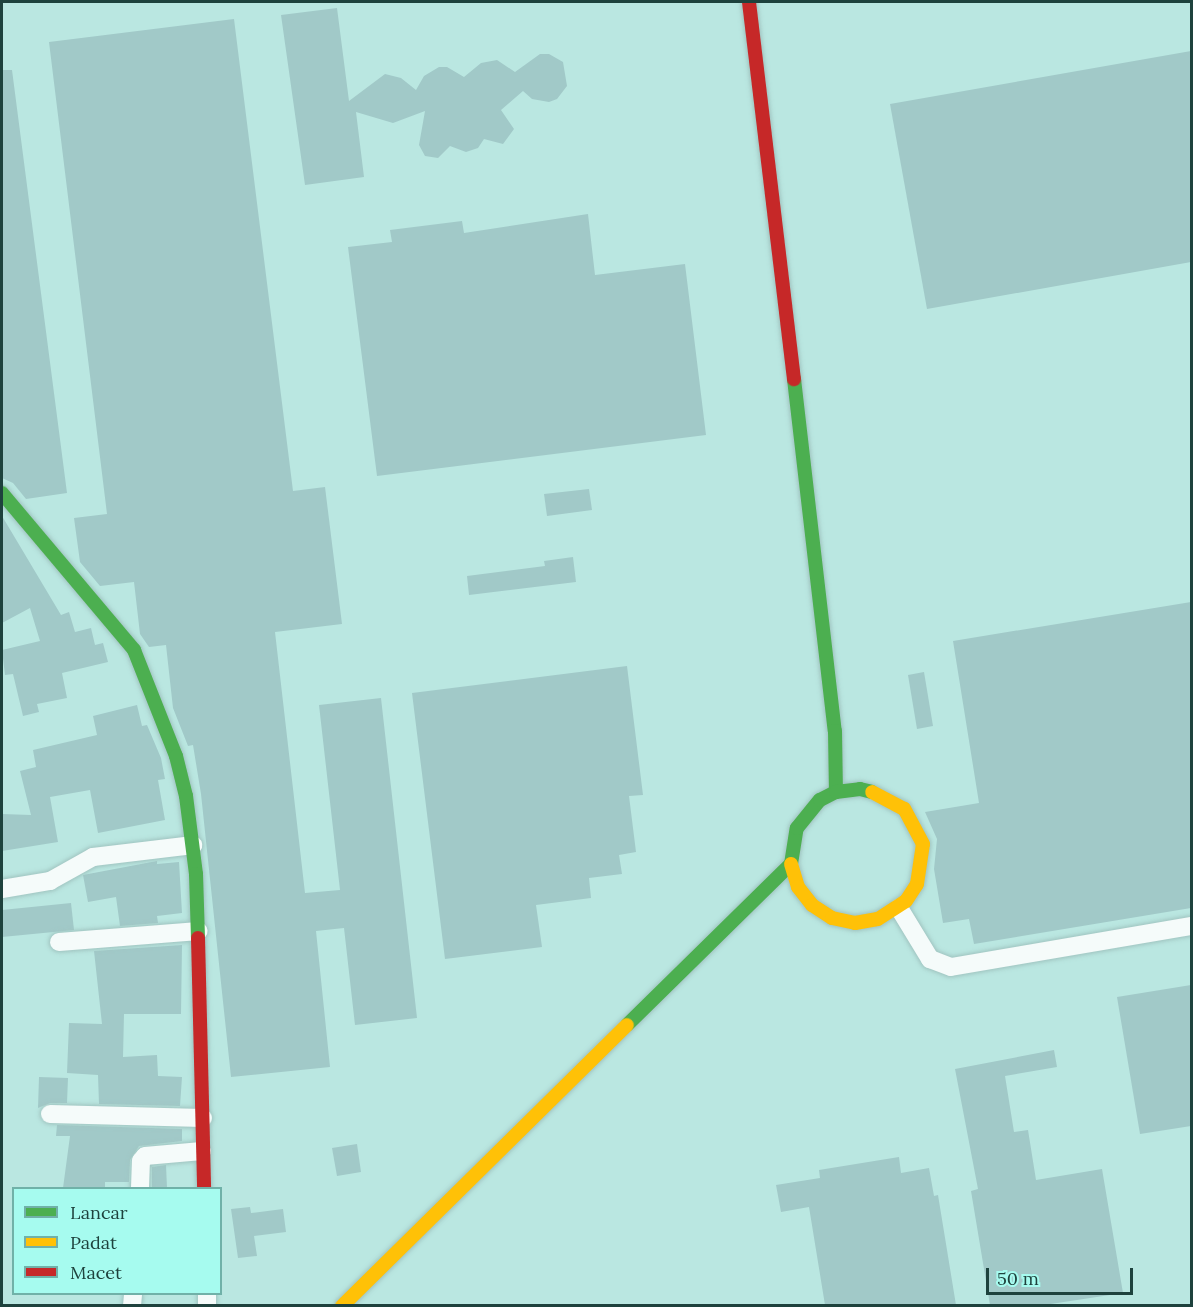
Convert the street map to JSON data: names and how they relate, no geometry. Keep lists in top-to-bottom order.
{
  "legend": ["Lancar", "Padat", "Macet"],
  "scale_bar": "50 m"
}
